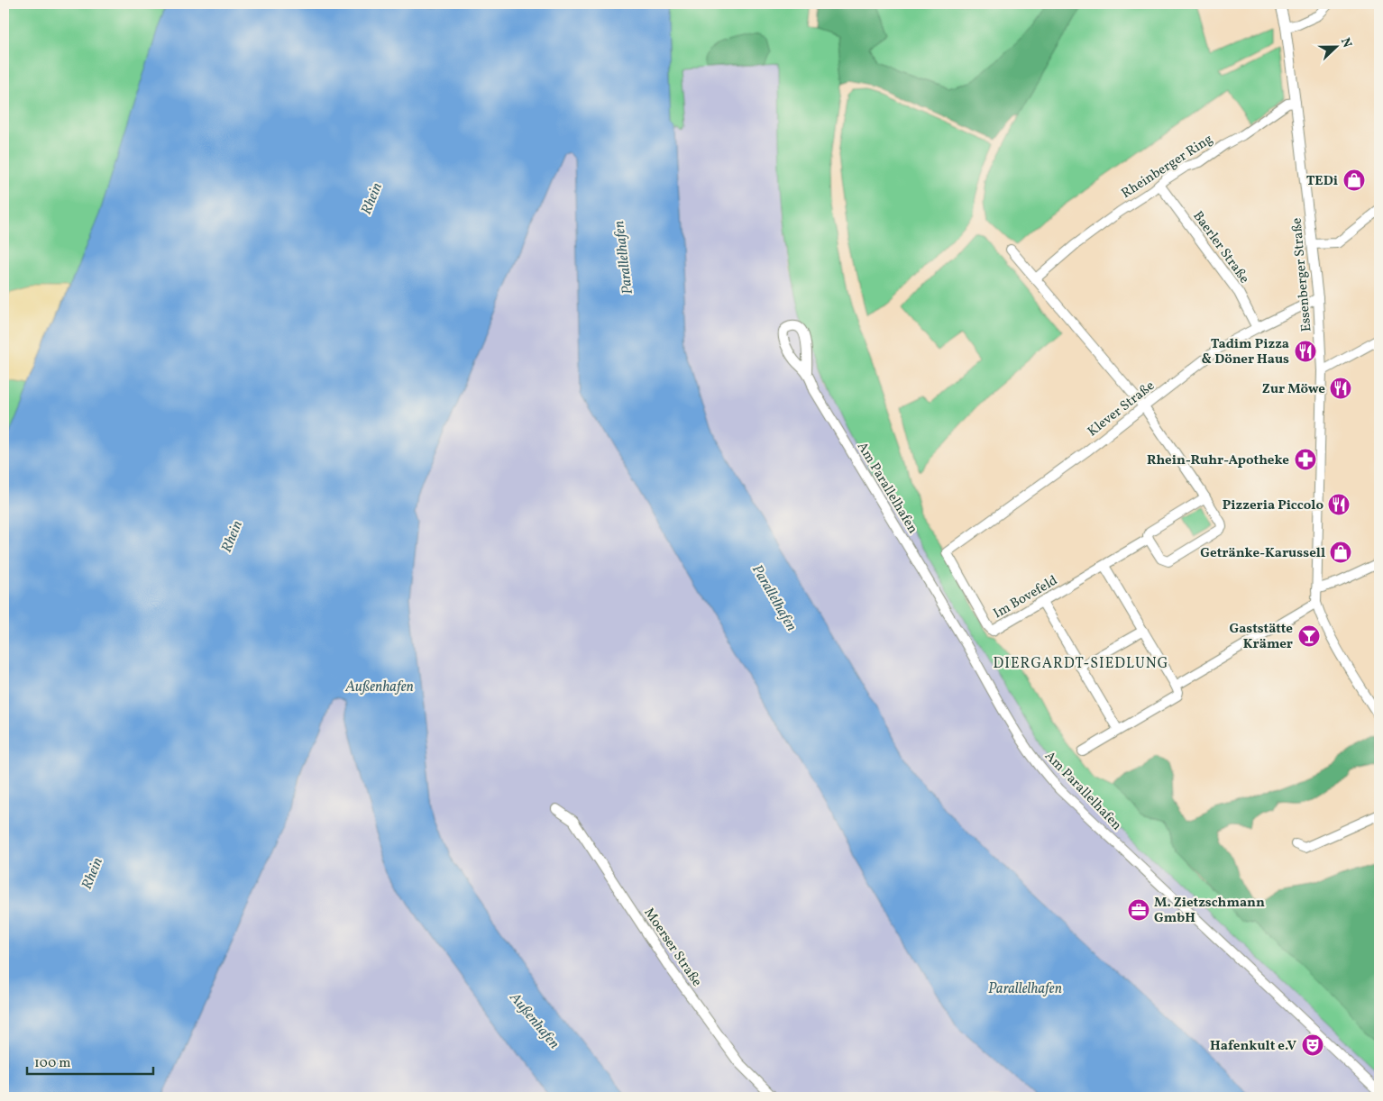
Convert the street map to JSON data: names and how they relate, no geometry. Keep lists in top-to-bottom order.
{
  "streets": {
    "street": [
      "Rheinberger Ring",
      "Baerler Straße",
      "Essenberger Straße",
      "Klever Straße",
      "Am Parallelhafen",
      "Im Bovefeld",
      "Moerser Straße"
    ]
  },
  "crossings": [
    ["Rheinberger Ring", "Baerler Straße"],
    ["Rheinberger Ring", "Essenberger Straße"],
    ["Baerler Straße", "Klever Straße"],
    ["Essenberger Straße", "Klever Straße"],
    ["Klever Straße", "Im Bovefeld"]
  ],
  "districts": ["DIERGARDT-SIEDLUNG"],
  "water": ["Rhein", "Parallelhafen", "Außenhafen"],
  "places": {
    "shop": ["TEDi", "Getränke-Karussell"],
    "restaurant": ["Tadim Pizza & Döner Haus", "Zur Möwe", "Pizzeria Piccolo"],
    "pharmacy": ["Rhein-Ruhr-Apotheke"],
    "bar": ["Gaststätte Krämer"],
    "office": ["M. Zietzschmann GmbH"],
    "theatre": ["Hafenkult e.V"]
  },
  "scale_bar": "100 m",
  "north": "right"
}
